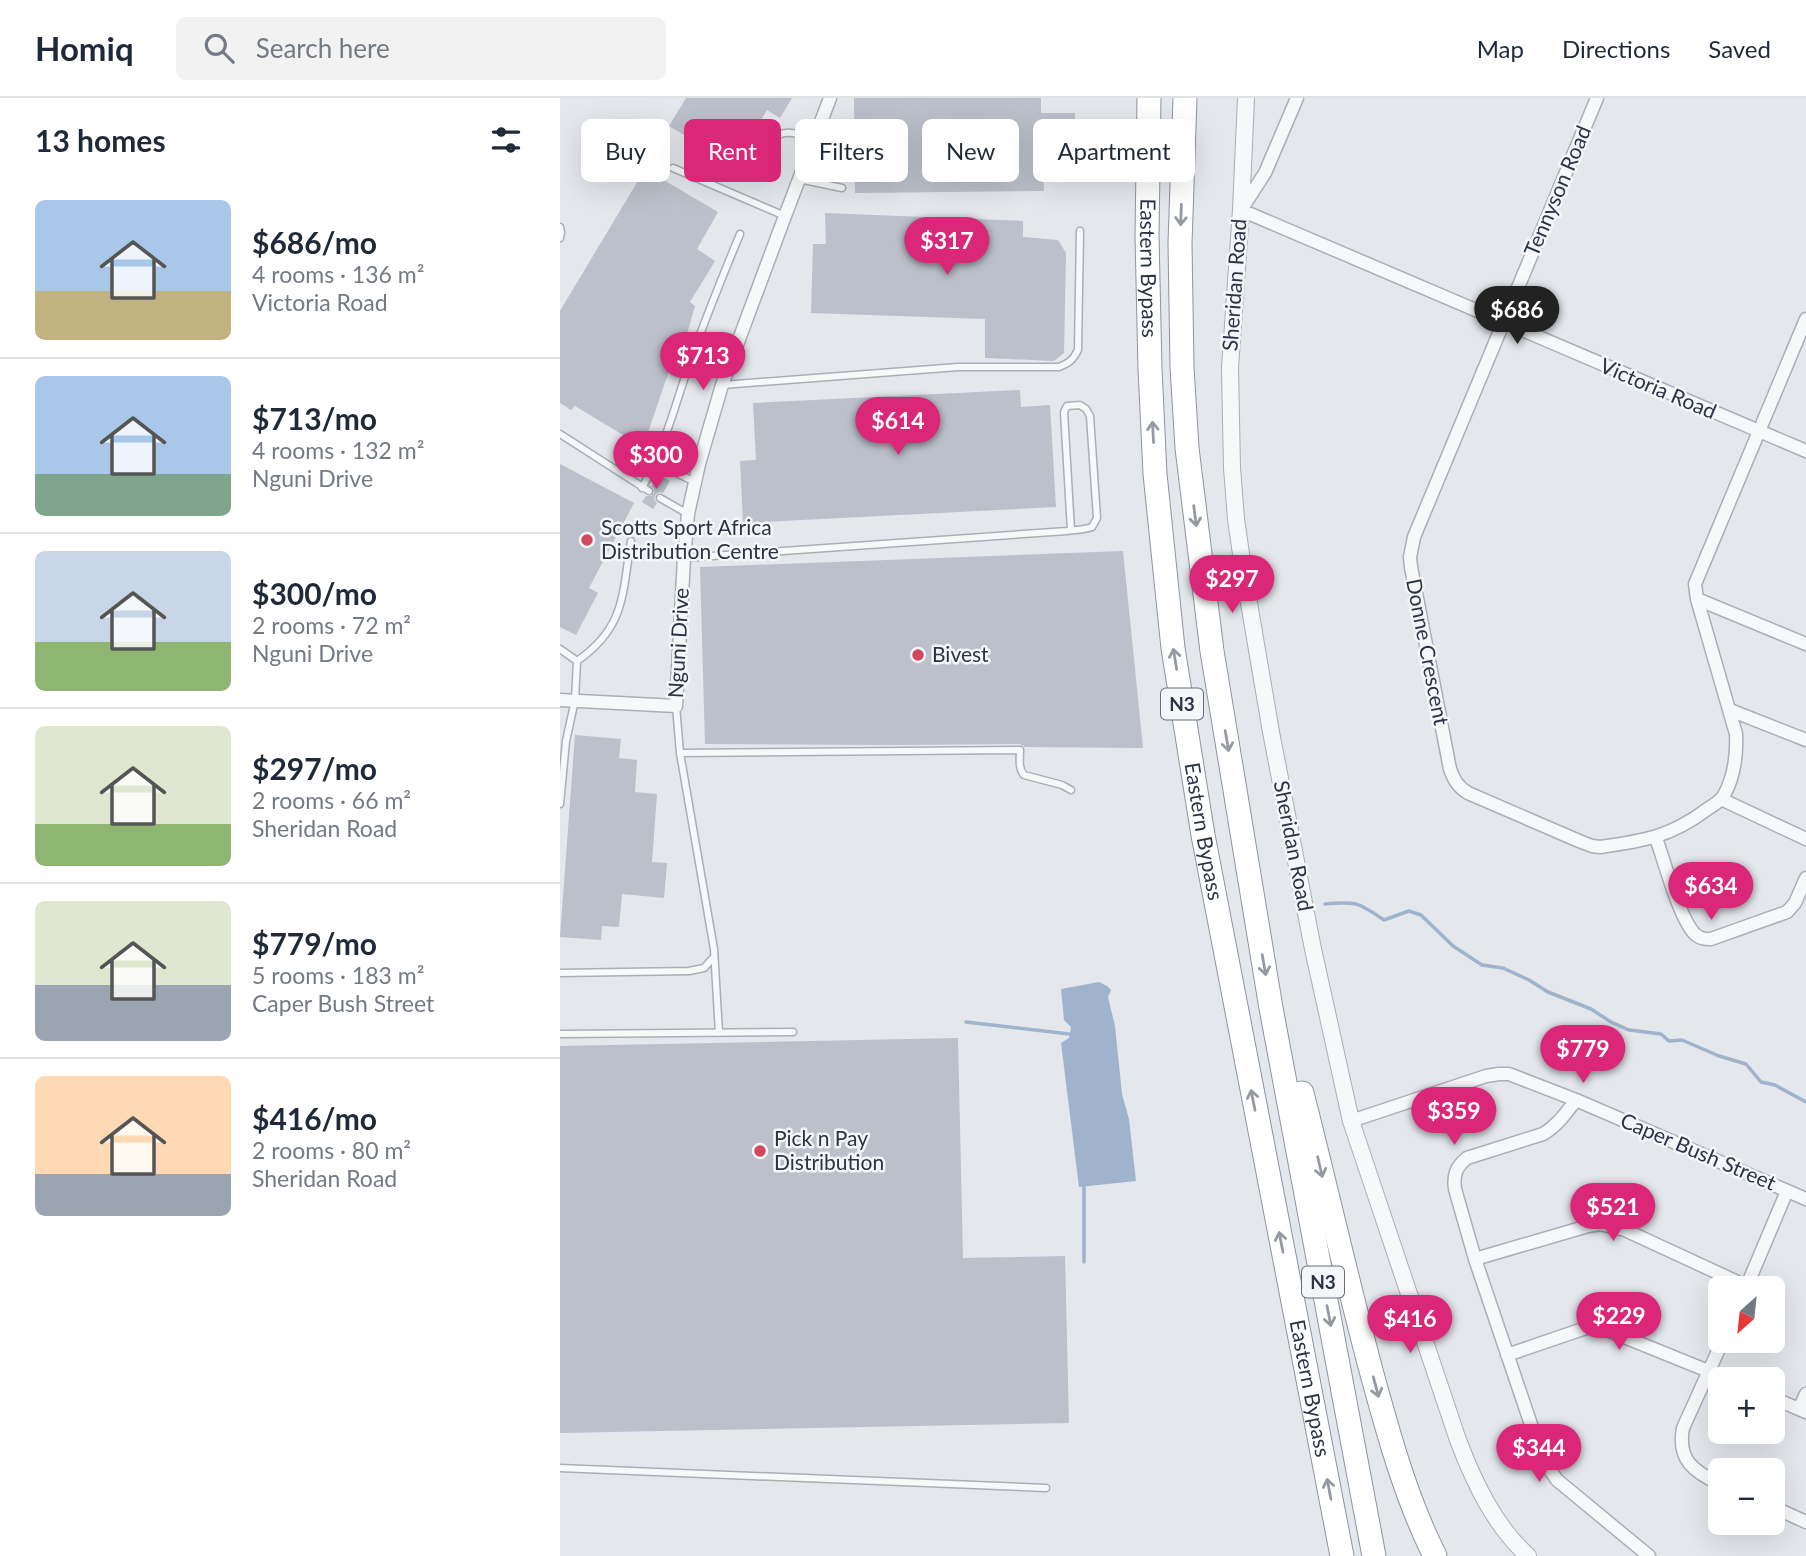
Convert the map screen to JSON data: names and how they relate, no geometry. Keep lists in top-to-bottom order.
{
  "streets": {
    "highway": ["Eastern Bypass", "N3"],
    "street": [
      "Tennyson Road",
      "Sheridan Road",
      "Victoria Road",
      "Nguni Drive",
      "Donne Crescent",
      "Caper Bush Street"
    ]
  },
  "crossings": [
    ["Tennyson Road", "Victoria Road"],
    ["Tennyson Road", "Donne Crescent"],
    ["Sheridan Road", "Victoria Road"],
    ["Sheridan Road", "Caper Bush Street"],
    ["Victoria Road", "Donne Crescent"]
  ],
  "places": ["Scotts Sport Africa Distribution Centre", "Bivest", "Pick n Pay Distribution"],
  "north": "bottom left",
  "page": {
    "header": "Homiq",
    "search": "Search here",
    "nav": ["Map", "Directions", "Saved"],
    "heading": "13 homes",
    "chip": [
      "Buy",
      "Rent",
      "Filters",
      "New",
      "Apartment"
    ],
    "list": [
      {
        "name": "$686/mo",
        "note": "4 rooms · 136 m² · Victoria Road"
      },
      {
        "name": "$713/mo",
        "note": "4 rooms · 132 m² · Nguni Drive"
      },
      {
        "name": "$300/mo",
        "note": "2 rooms · 72 m² · Nguni Drive"
      },
      {
        "name": "$297/mo",
        "note": "2 rooms · 66 m² · Sheridan Road"
      },
      {
        "name": "$779/mo",
        "note": "5 rooms · 183 m² · Caper Bush Street"
      },
      {
        "name": "$416/mo",
        "note": "2 rooms · 80 m² · Sheridan Road"
      }
    ],
    "price": [
      "$317",
      "$686",
      "$713",
      "$614",
      "$300",
      "$297",
      "$634",
      "$779",
      "$359",
      "$521",
      "$229",
      "$416",
      "$344"
    ],
    "map_buttons": ["+", "−"]
  }
}
